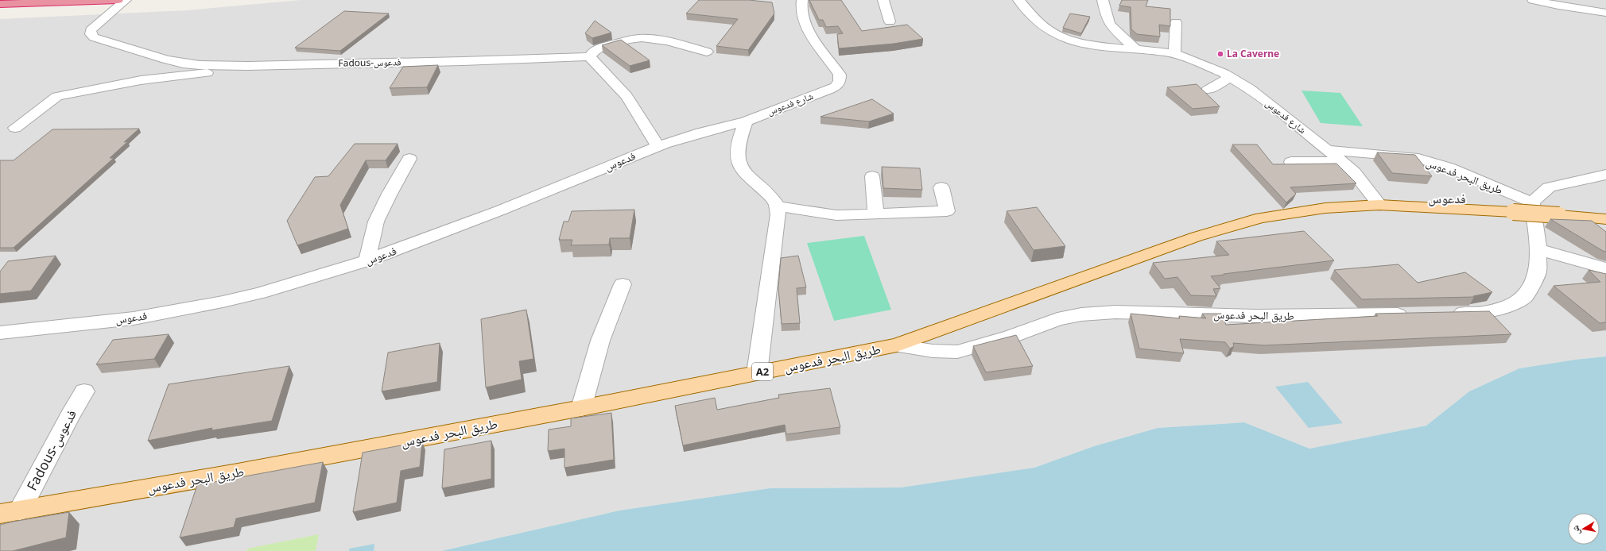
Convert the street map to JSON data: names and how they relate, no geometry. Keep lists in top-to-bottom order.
{
  "streets": {
    "main road": ["طريق البحر فدعوس", "A2"],
    "street": ["Fadous-فدعوس", "شارع فدعوس", "فدعوس"]
  },
  "crossings": [
    ["Fadous-فدعوس", "طريق البحر فدعوس"],
    ["شارع فدعوس", "فدعوس"],
    ["شارع فدعوس", "طريق البحر فدعوس"]
  ],
  "districts": ["فدعوس"],
  "places": ["La Caverne"],
  "north": "left"
}
